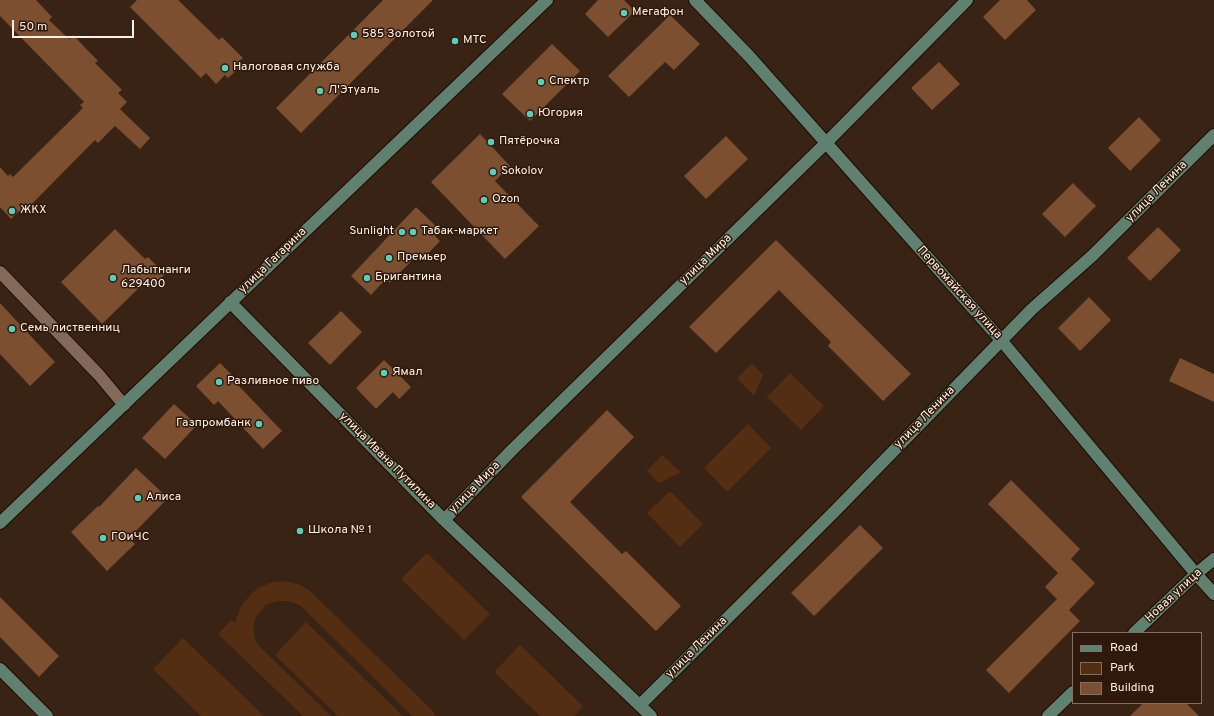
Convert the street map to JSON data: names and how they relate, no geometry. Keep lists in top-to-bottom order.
{
  "streets": {
    "street": [
      "улица Ленина",
      "улица Мира",
      "улица Гагарина",
      "Первомайская улица",
      "улица Ивана Путилина",
      "Новая улица"
    ]
  },
  "crossings": [
    ["улица Ленина", "Первомайская улица"],
    ["улица Ленина", "улица Ивана Путилина"],
    ["улица Мира", "Первомайская улица"],
    ["улица Мира", "улица Ивана Путилина"],
    ["улица Гагарина", "улица Ивана Путилина"],
    ["Первомайская улица", "Новая улица"]
  ],
  "places": [
    "Мегафон",
    "585 Золотой",
    "МТС",
    "Налоговая служба",
    "Спектр",
    "Л'Этуаль",
    "Югория",
    "Пятёрочка",
    "Sokolov",
    "Ozon",
    "ЖКХ",
    "Sunlight",
    "Табак-маркет",
    "Премьер",
    "Лабытнанги 629400",
    "Бригантина",
    "Семь лиственниц",
    "Ямал",
    "Разливное пиво",
    "Газпромбанк",
    "Алиса",
    "Школа № 1",
    "ГОиЧС"
  ],
  "legend": ["Road", "Park", "Building"],
  "scale_bar": "50 m"
}
